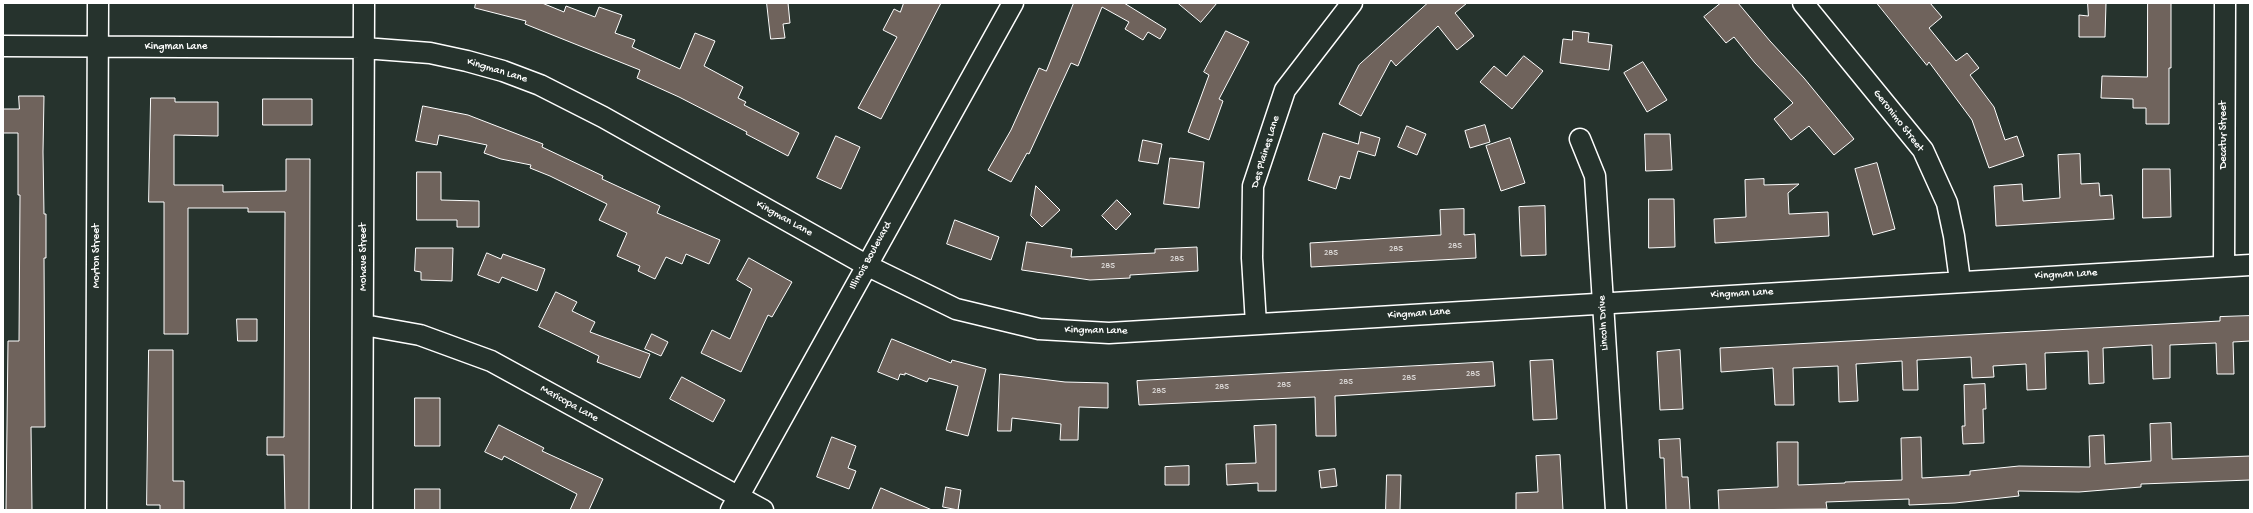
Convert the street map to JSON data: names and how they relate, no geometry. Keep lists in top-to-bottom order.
{
  "streets": {
    "street": [
      "Kingman Lane",
      "Geronimo Street",
      "Decatur Street",
      "Des Plaines Lane",
      "Morton Street",
      "Illinois Boulevard",
      "Mohave Street",
      "Lincoln Drive",
      "Maricopa Lane"
    ]
  },
  "crossings": [
    ["Kingman Lane", "Geronimo Street"],
    ["Kingman Lane", "Decatur Street"],
    ["Kingman Lane", "Des Plaines Lane"],
    ["Kingman Lane", "Morton Street"],
    ["Kingman Lane", "Illinois Boulevard"],
    ["Kingman Lane", "Mohave Street"],
    ["Kingman Lane", "Lincoln Drive"],
    ["Illinois Boulevard", "Maricopa Lane"],
    ["Mohave Street", "Maricopa Lane"]
  ],
  "house_numbers": [
    "285",
    "285",
    "285",
    "285",
    "285",
    "285",
    "285",
    "285",
    "285",
    "285",
    "285"
  ]
}
